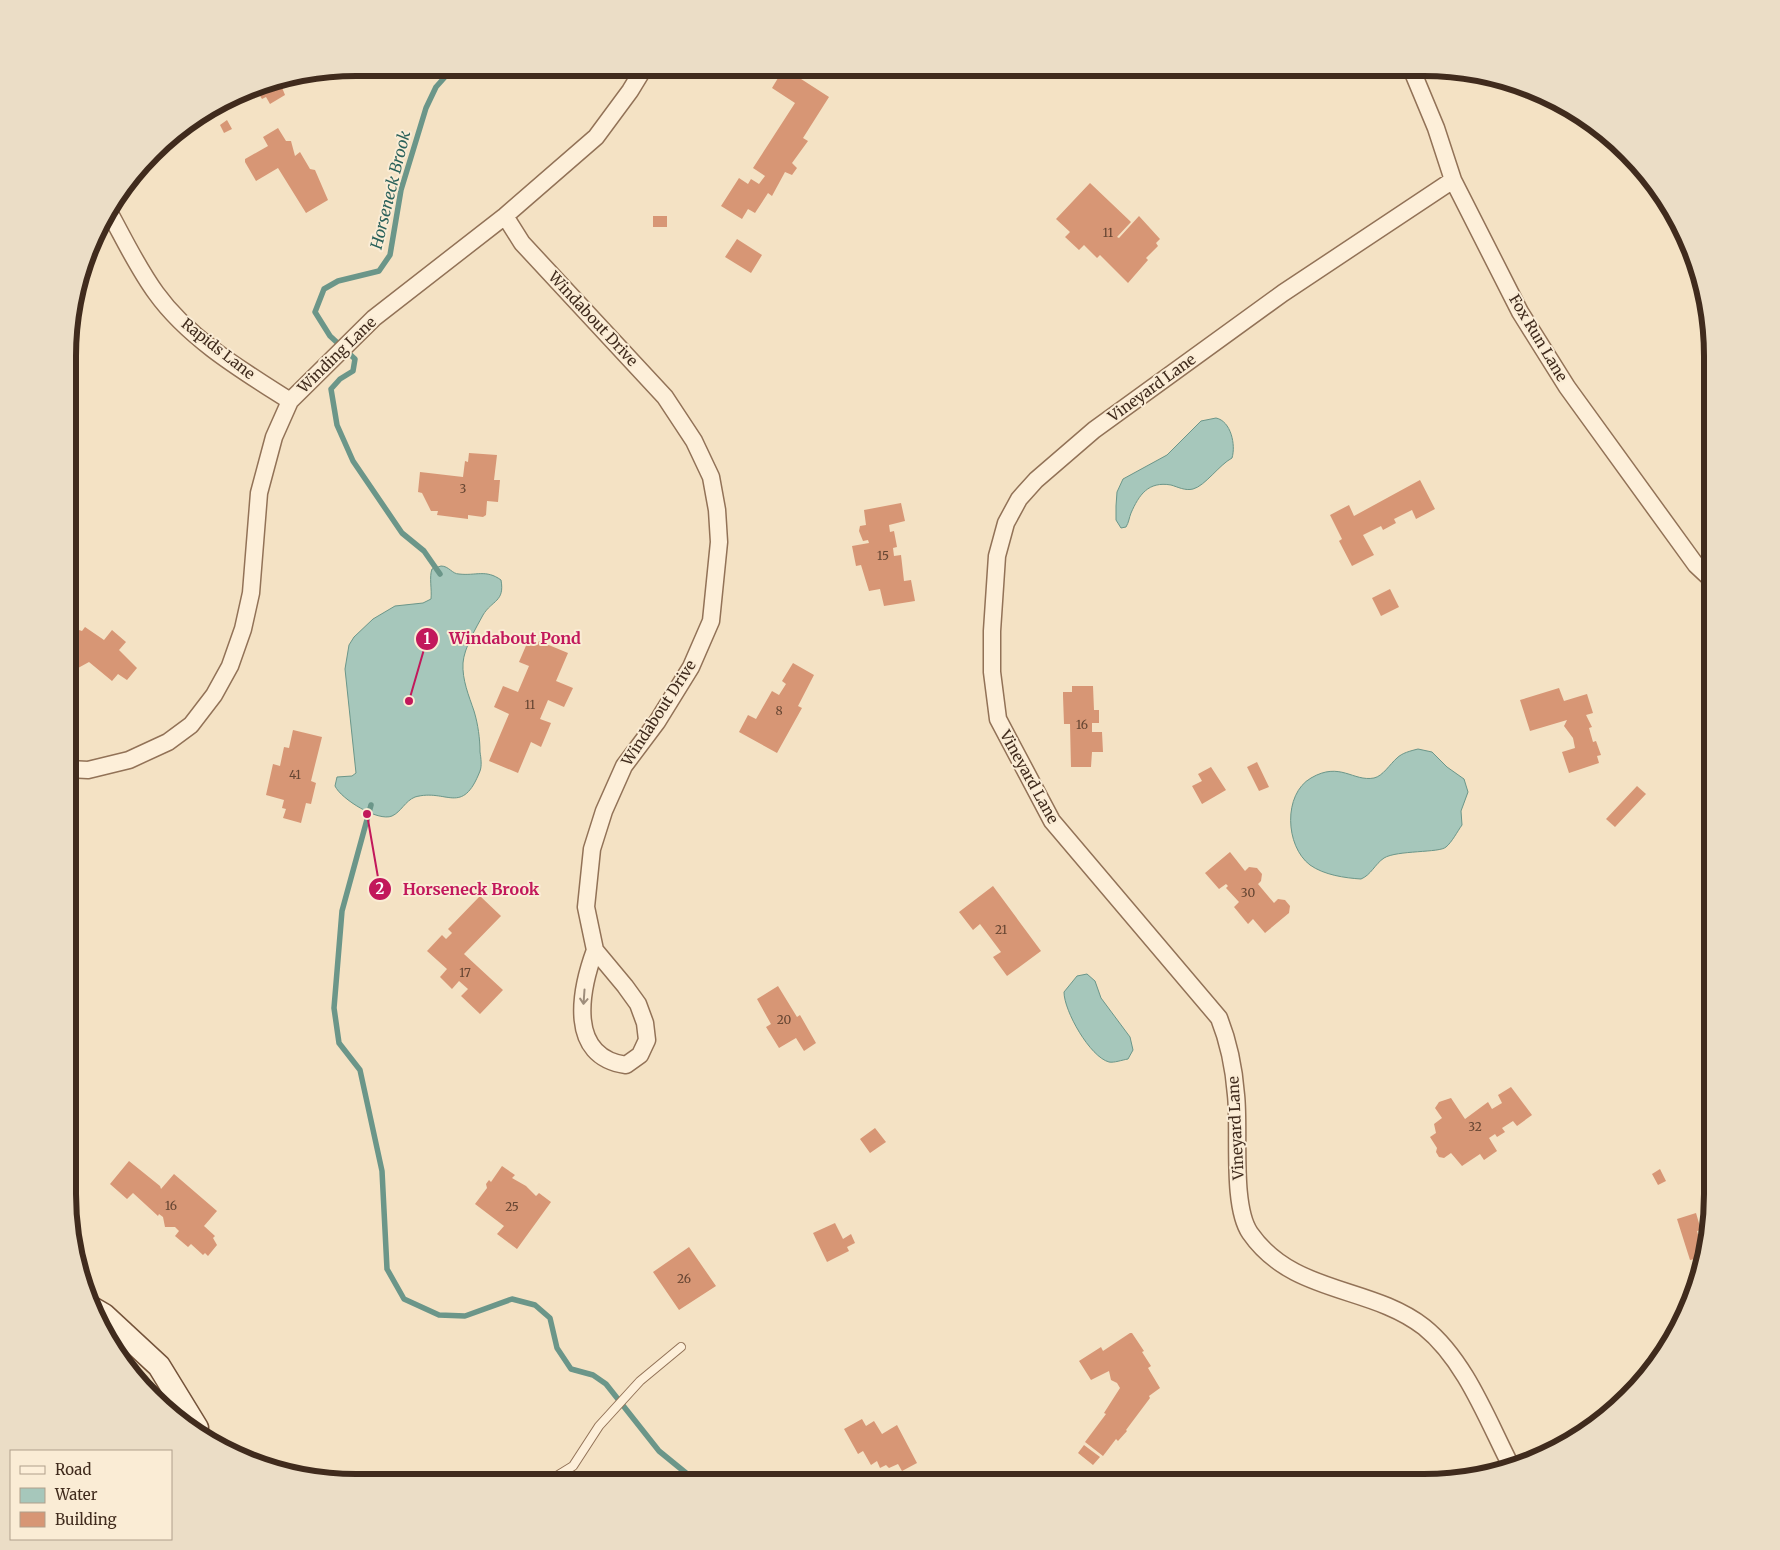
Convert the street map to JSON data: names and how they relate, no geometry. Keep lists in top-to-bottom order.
{
  "streets": {
    "street": [
      "Windabout Drive",
      "Fox Run Lane",
      "Rapids Lane",
      "Winding Lane",
      "Vineyard Lane"
    ]
  },
  "crossings": [
    ["Windabout Drive", "Winding Lane"],
    ["Fox Run Lane", "Vineyard Lane"],
    ["Rapids Lane", "Winding Lane"]
  ],
  "water": ["Horseneck Brook"],
  "places": ["Windabout Pond", "Horseneck Brook"],
  "house_numbers": [
    "11",
    "3",
    "15",
    "11",
    "8",
    "16",
    "41",
    "30",
    "21",
    "17",
    "20",
    "32",
    "16",
    "25",
    "26"
  ],
  "legend": ["Road", "Water", "Building"]
}
